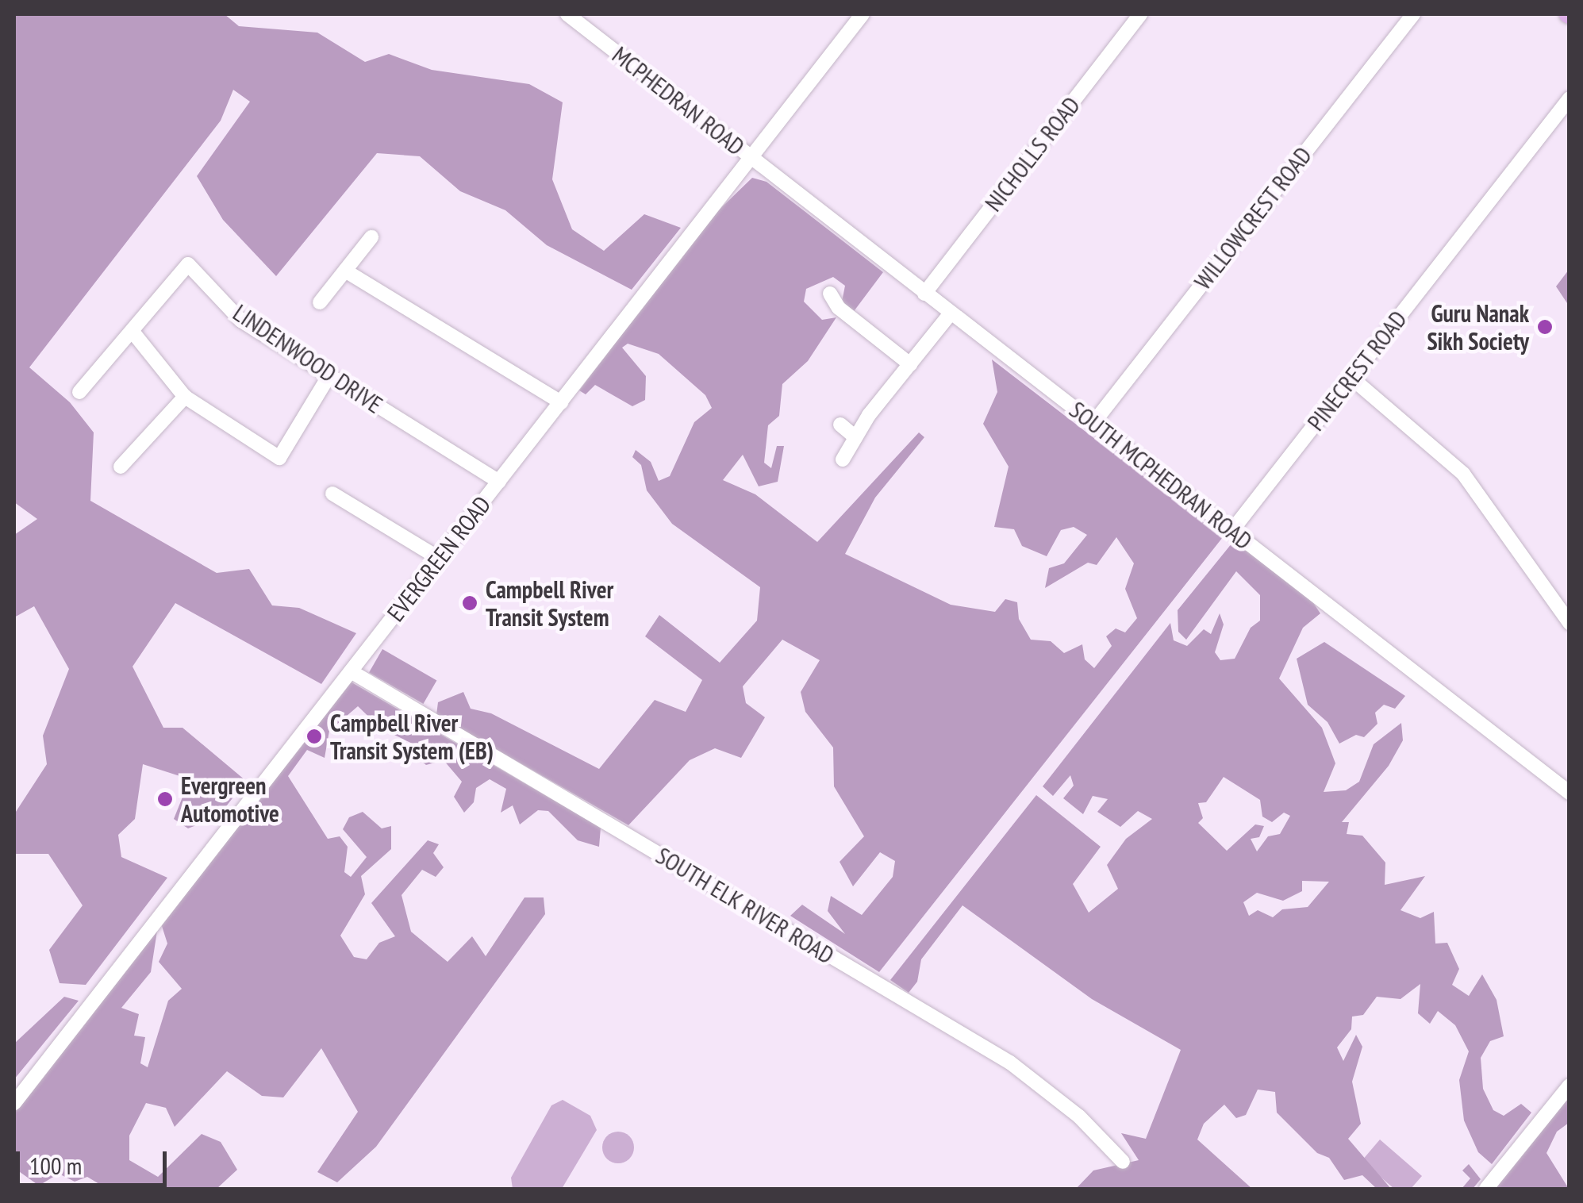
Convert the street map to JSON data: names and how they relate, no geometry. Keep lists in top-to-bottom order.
{
  "streets": {
    "street": [
      "MCPHEDRAN ROAD",
      "NICHOLLS ROAD",
      "WILLOWCREST ROAD",
      "LINDENWOOD DRIVE",
      "PINECREST ROAD",
      "SOUTH MCPHEDRAN ROAD",
      "EVERGREEN ROAD",
      "SOUTH ELK RIVER ROAD"
    ]
  },
  "crossings": [
    ["MCPHEDRAN ROAD", "SOUTH MCPHEDRAN ROAD"],
    ["MCPHEDRAN ROAD", "EVERGREEN ROAD"],
    ["NICHOLLS ROAD", "SOUTH MCPHEDRAN ROAD"],
    ["WILLOWCREST ROAD", "SOUTH MCPHEDRAN ROAD"],
    ["LINDENWOOD DRIVE", "EVERGREEN ROAD"],
    ["PINECREST ROAD", "SOUTH MCPHEDRAN ROAD"],
    ["SOUTH MCPHEDRAN ROAD", "EVERGREEN ROAD"],
    ["EVERGREEN ROAD", "SOUTH ELK RIVER ROAD"]
  ],
  "places": [
    "Guru Nanak Sikh Society",
    "Campbell River Transit System",
    "Campbell River Transit System (EB)",
    "Evergreen Automotive"
  ],
  "scale_bar": "100 m"
}
